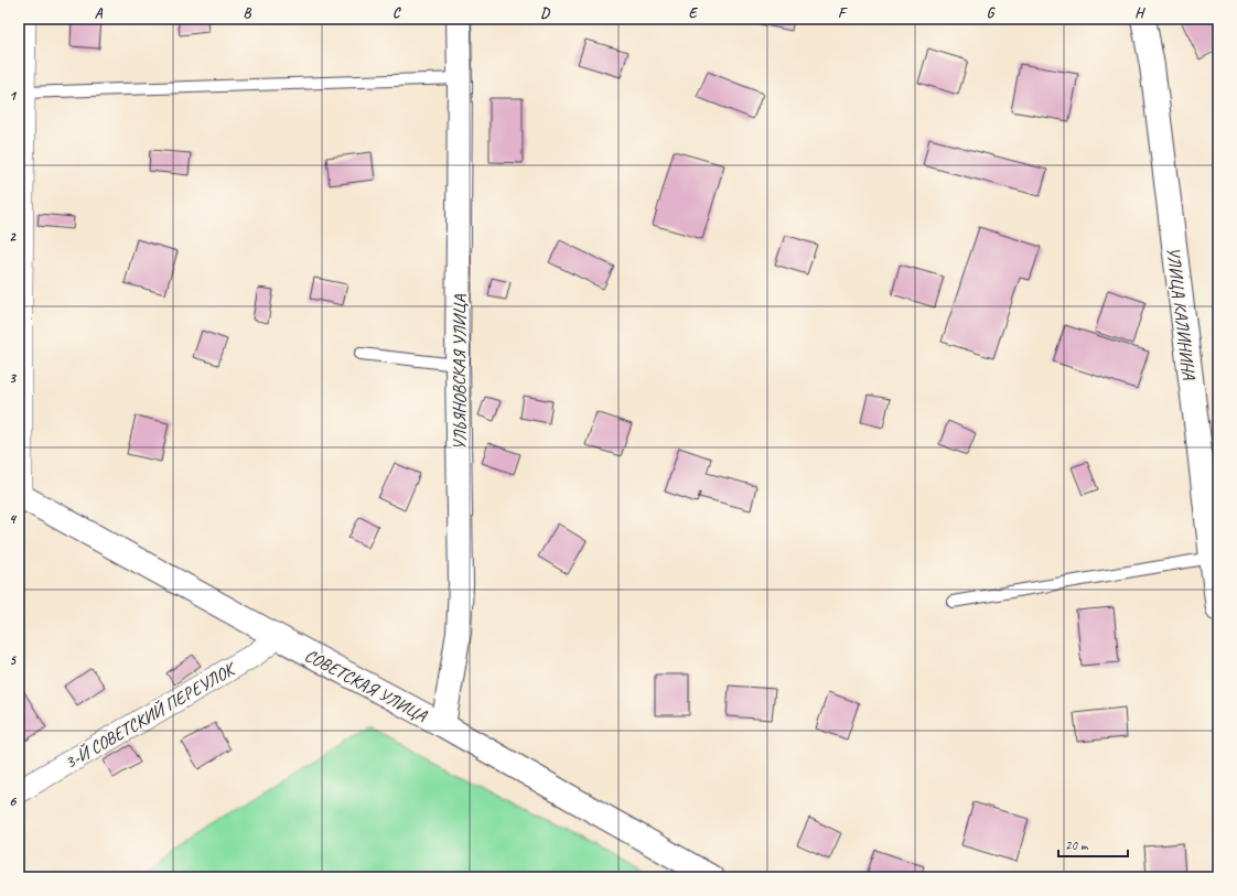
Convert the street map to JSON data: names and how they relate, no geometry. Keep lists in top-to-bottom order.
{
  "streets": {
    "street": [
      "УЛИЦА КАЛИНИНА",
      "УЛЬЯНОВСКАЯ УЛИЦА",
      "СОВЕТСКАЯ УЛИЦА",
      "3-Й СОВЕТСКИЙ ПЕРЕУЛОК"
    ]
  },
  "crossings": [
    ["УЛЬЯНОВСКАЯ УЛИЦА", "СОВЕТСКАЯ УЛИЦА"],
    ["СОВЕТСКАЯ УЛИЦА", "3-Й СОВЕТСКИЙ ПЕРЕУЛОК"]
  ],
  "scale_bar": "20 m",
  "grid": {
    "columns": [
      "A",
      "B",
      "C",
      "D",
      "E",
      "F",
      "G",
      "H"
    ],
    "rows": [
      "1",
      "2",
      "3",
      "4",
      "5",
      "6"
    ]
  }
}
